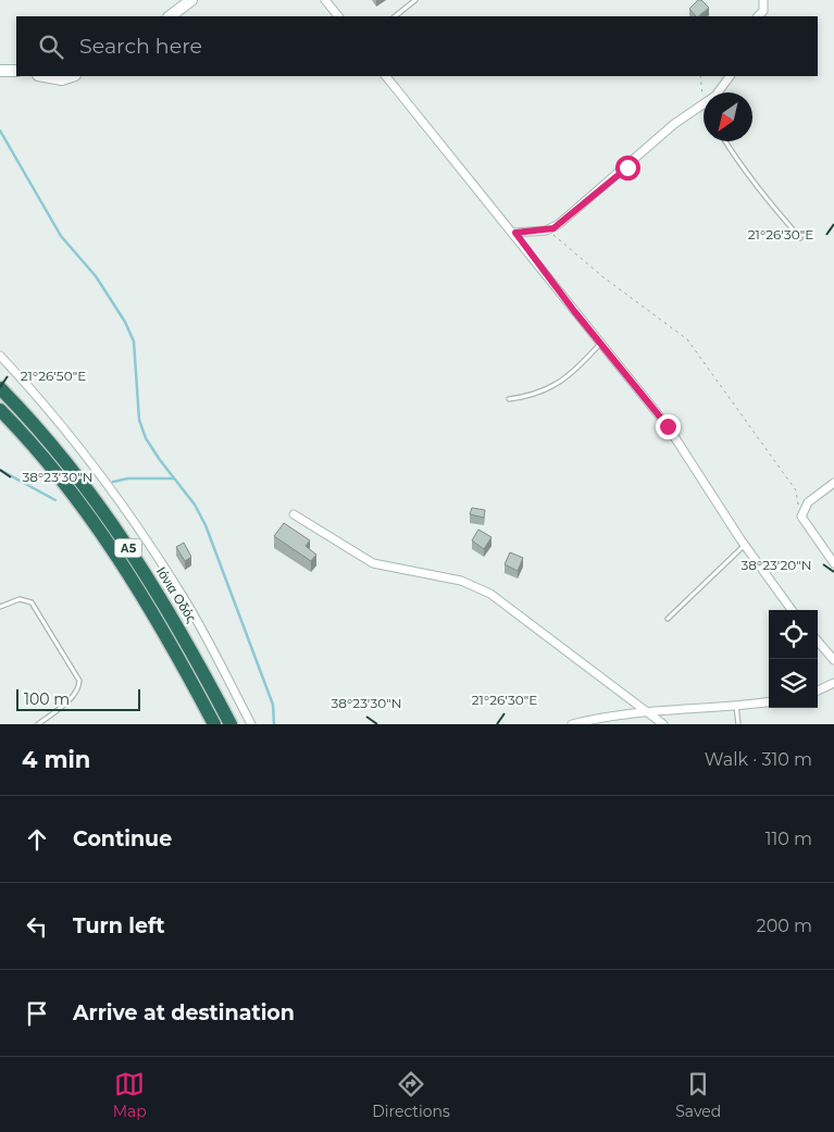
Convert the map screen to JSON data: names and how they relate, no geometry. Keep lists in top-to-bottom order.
{
  "streets": {
    "highway": ["Α5", "Ιόνια Οδός"]
  },
  "scale_bar": "100 m",
  "north": "bottom left",
  "page": {
    "search": "Search here",
    "scale": "100 m",
    "heading": ["4 min", "Walk · 310 m"],
    "list": [
      ["Continue", "110 m"],
      ["Turn left", "200 m"],
      "Arrive at destination"
    ],
    "nav": ["Map", "Directions", "Saved"]
  },
  "coordinates": [
    "21°26'30\"E",
    "21°26'50\"E",
    "38°23'30\"N",
    "38°23'20\"N"
  ]
}
